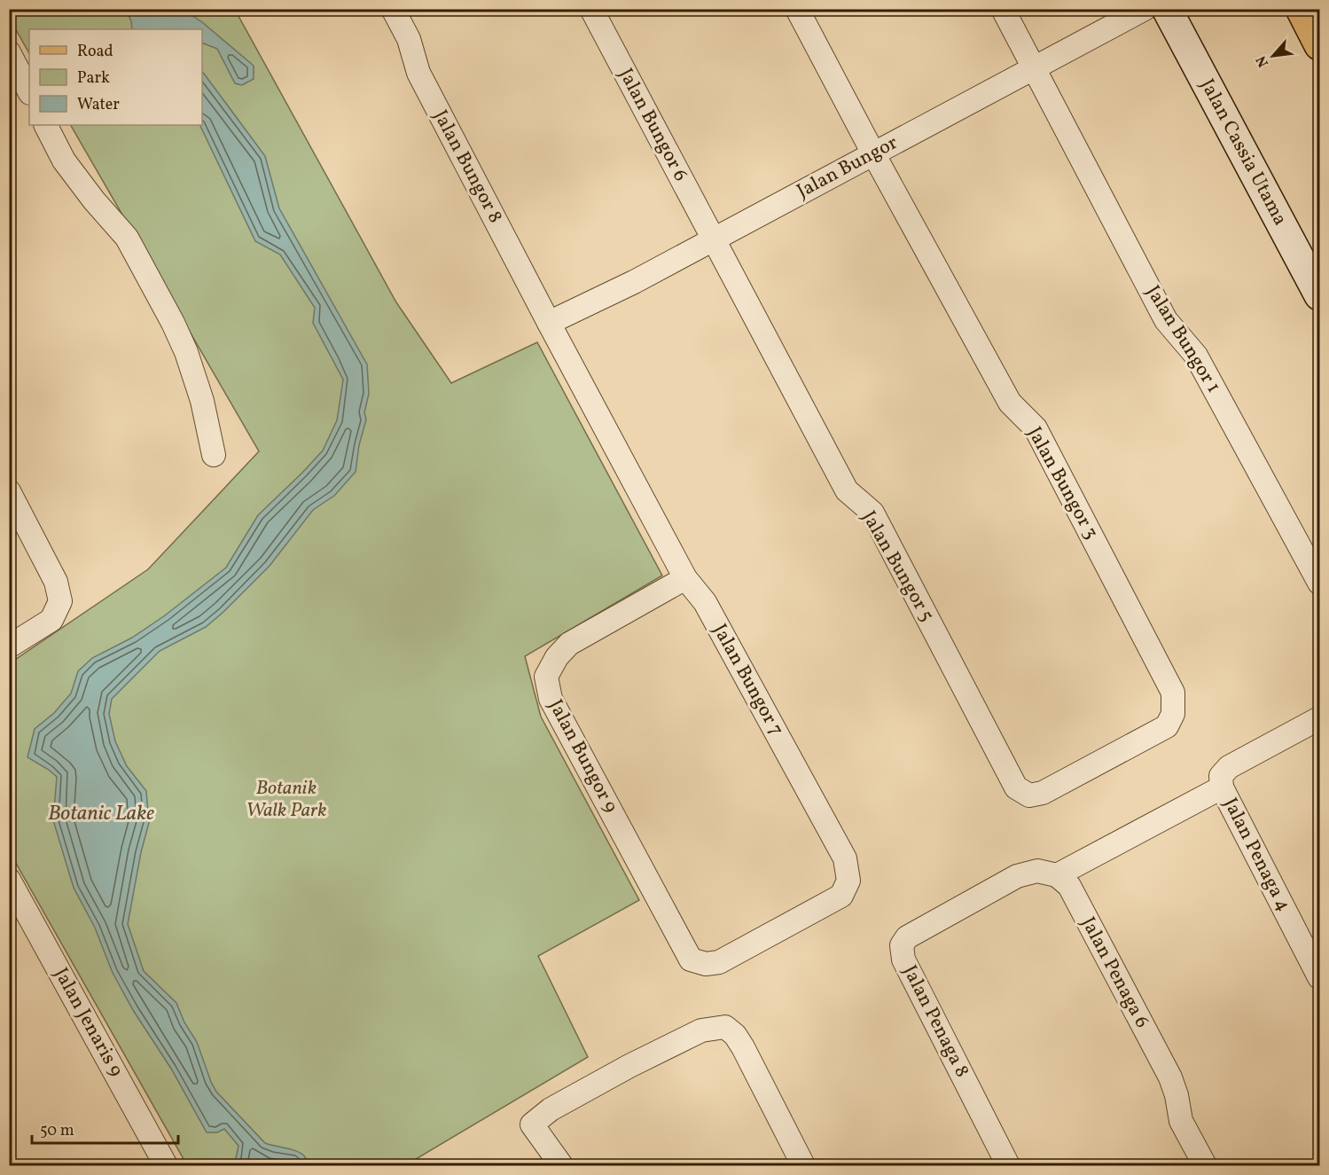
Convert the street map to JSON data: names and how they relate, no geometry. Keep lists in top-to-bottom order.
{
  "streets": {
    "street": [
      "Jalan Bungor 6",
      "Jalan Cassia Utama",
      "Jalan Bungor 8",
      "Jalan Bungor",
      "Jalan Bungor 1",
      "Jalan Bungor 3",
      "Jalan Bungor 5",
      "Jalan Bungor 7",
      "Jalan Bungor 9",
      "Jalan Penaga 4",
      "Jalan Penaga 6",
      "Jalan Penaga 8",
      "Jalan Jenaris 9"
    ]
  },
  "crossings": [
    ["Jalan Bungor 6", "Jalan Bungor"],
    ["Jalan Bungor 6", "Jalan Bungor 5"],
    ["Jalan Bungor 8", "Jalan Bungor"],
    ["Jalan Bungor 8", "Jalan Bungor 7"],
    ["Jalan Bungor", "Jalan Bungor 1"],
    ["Jalan Bungor", "Jalan Bungor 3"],
    ["Jalan Bungor", "Jalan Bungor 5"],
    ["Jalan Bungor", "Jalan Bungor 7"],
    ["Jalan Bungor 3", "Jalan Bungor 5"],
    ["Jalan Bungor 7", "Jalan Bungor 9"],
    ["Jalan Penaga 6", "Jalan Penaga 8"]
  ],
  "water": ["Botanic Lake"],
  "parks": ["Botanik Walk Park"],
  "legend": ["Road", "Park", "Water"],
  "scale_bar": "50 m",
  "north": "bottom left"
}
